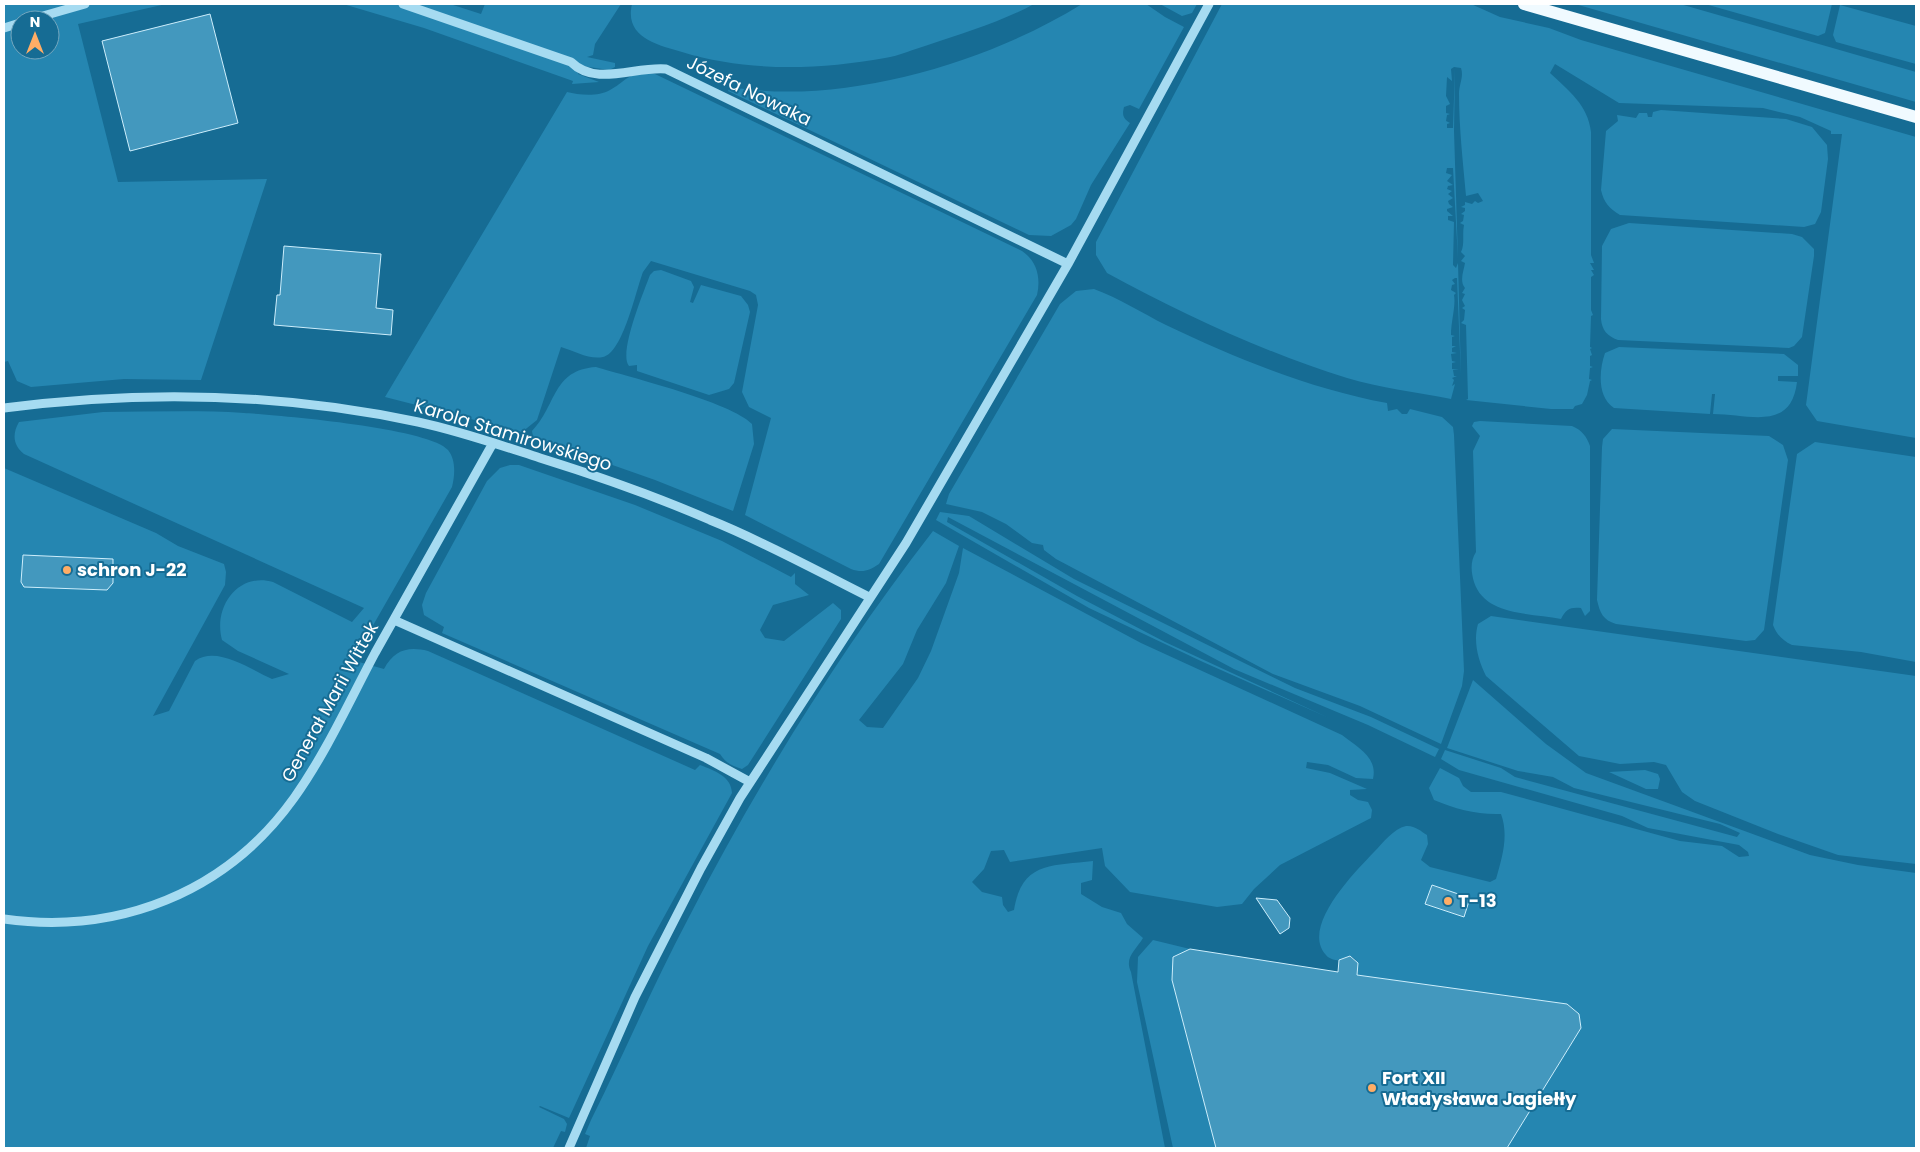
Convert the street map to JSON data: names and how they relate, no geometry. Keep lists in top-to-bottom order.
{
  "streets": {
    "street": ["Józefa Nowaka", "Karola Stamirowskiego", "Generał Marii Wittek"]
  },
  "crossings": [
    ["Karola Stamirowskiego", "Generał Marii Wittek"]
  ],
  "places": ["schron J-22", "T-13", "Fort XII Władysława Jagiełły"],
  "north": "top"
}
